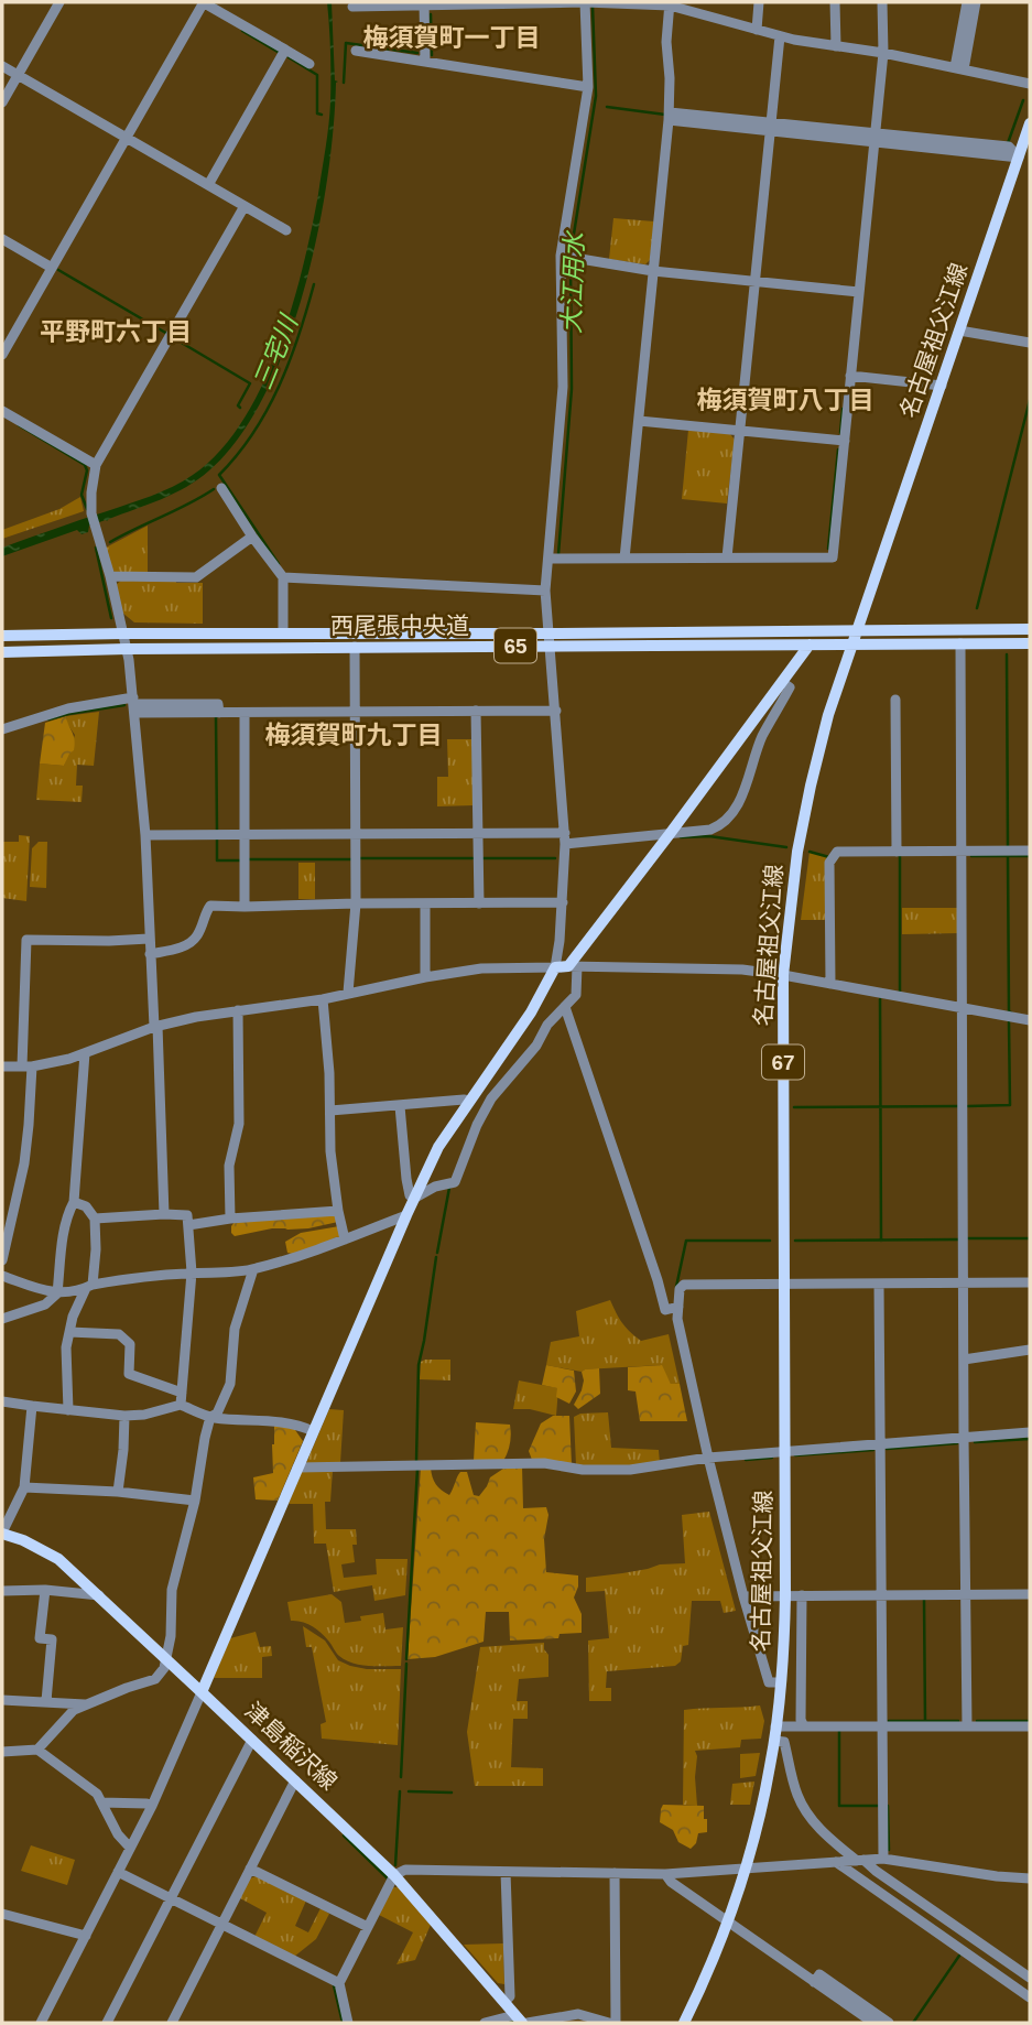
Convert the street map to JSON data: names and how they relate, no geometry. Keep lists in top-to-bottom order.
{
  "streets": {
    "main road": [
      "名古屋祖父江線",
      "西尾張中央道",
      "65",
      "67",
      "津島稲沢線"
    ]
  },
  "crossings": [
    ["名古屋祖父江線", "西尾張中央道"]
  ],
  "districts": [
    "梅須賀町一丁目",
    "平野町六丁目",
    "梅須賀町八丁目",
    "梅須賀町九丁目"
  ],
  "water": ["大江用水", "三宅川"]
}
